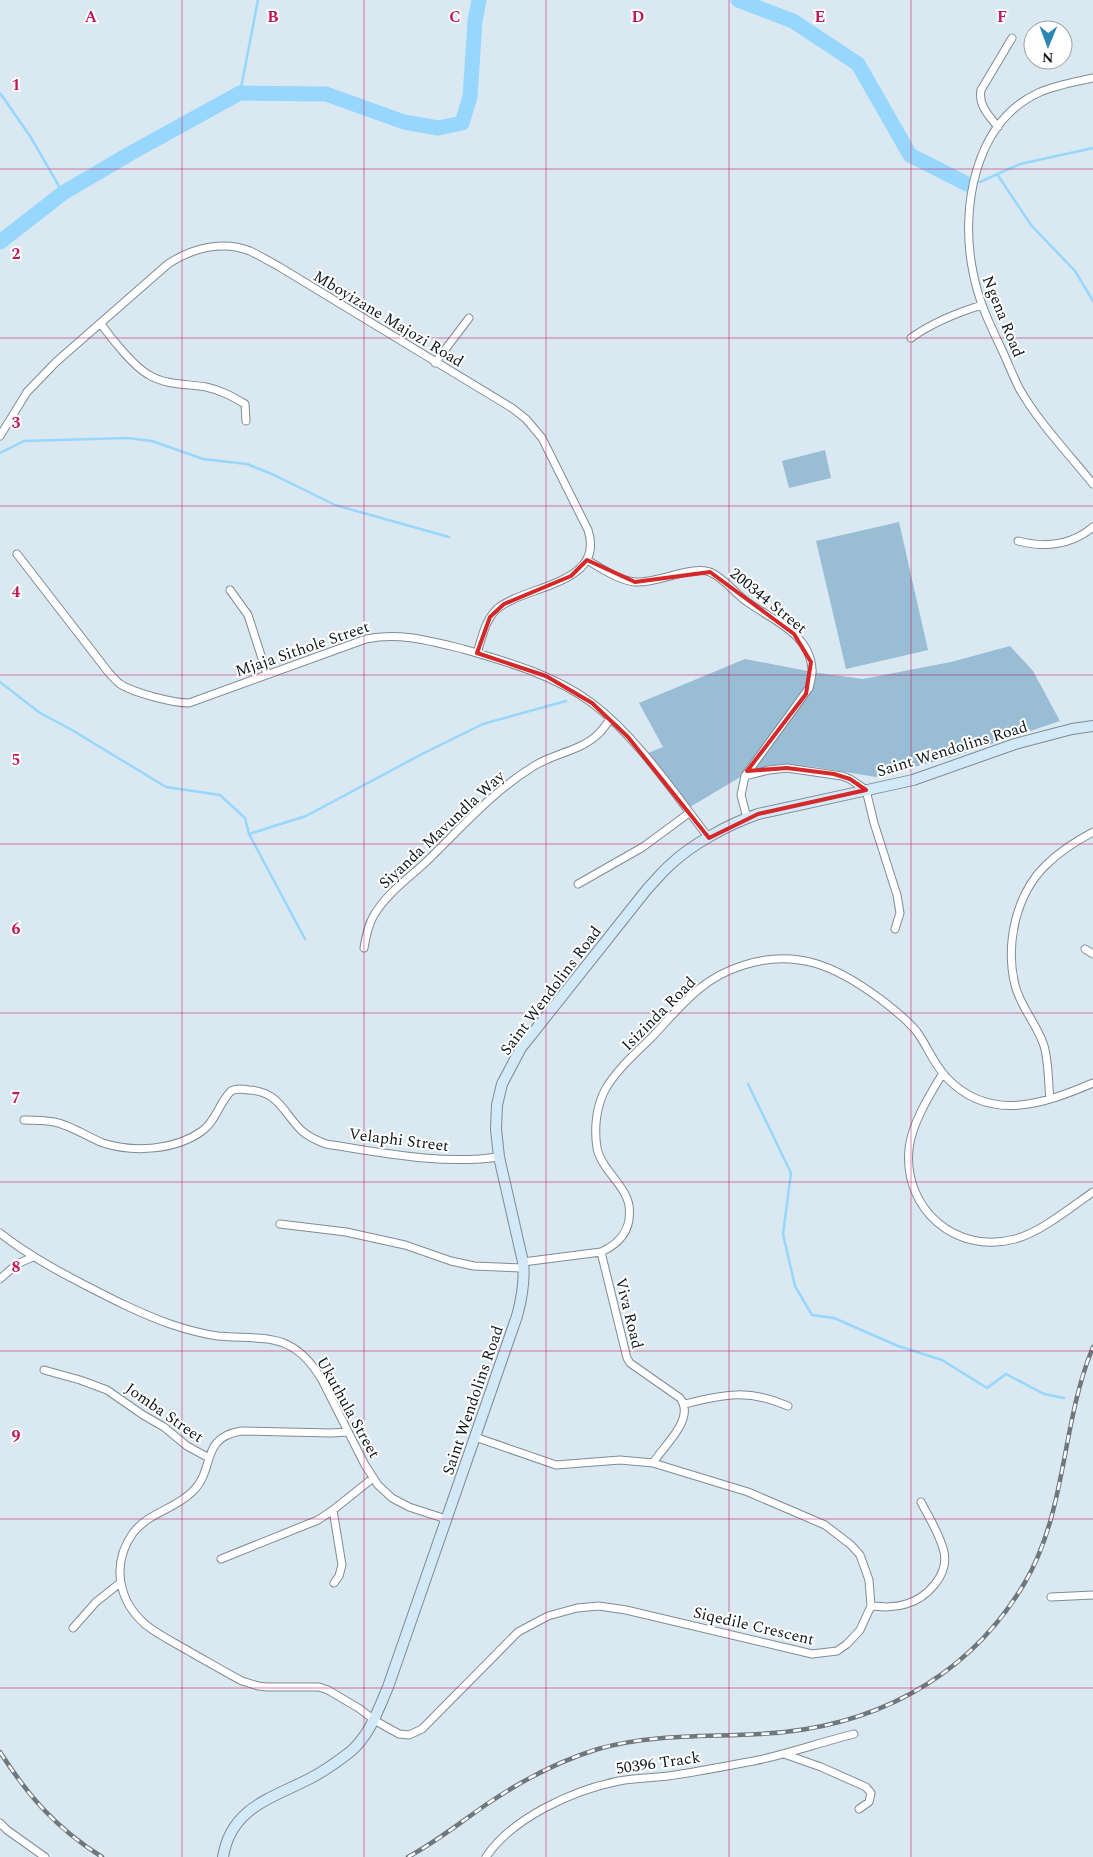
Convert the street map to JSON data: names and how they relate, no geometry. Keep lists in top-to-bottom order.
{
  "streets": {
    "street": [
      "Ngena Road",
      "Mboyizane Majozi Road",
      "200344 Street",
      "Mjaja Sithole Street",
      "Saint Wendolins Road",
      "Siyanda Mavundla Way",
      "Isizinda Road",
      "Velaphi Street",
      "Viva Road",
      "Ukuthula Street",
      "Jomba Street",
      "Siqedile Crescent",
      "50396 Track"
    ]
  },
  "crossings": [
    ["Mboyizane Majozi Road", "200344 Street"],
    ["200344 Street", "Saint Wendolins Road"],
    ["Mjaja Sithole Street", "Saint Wendolins Road"],
    ["Mjaja Sithole Street", "Siyanda Mavundla Way"],
    ["Saint Wendolins Road", "Isizinda Road"],
    ["Saint Wendolins Road", "Velaphi Street"],
    ["Saint Wendolins Road", "Ukuthula Street"],
    ["Saint Wendolins Road", "Siqedile Crescent"],
    ["Isizinda Road", "Viva Road"],
    ["Ukuthula Street", "Jomba Street"]
  ],
  "north": "bottom",
  "grid": {
    "columns": [
      "A",
      "B",
      "C",
      "D",
      "E",
      "F"
    ],
    "rows": [
      "1",
      "2",
      "3",
      "4",
      "5",
      "6",
      "7",
      "8",
      "9"
    ]
  }
}
